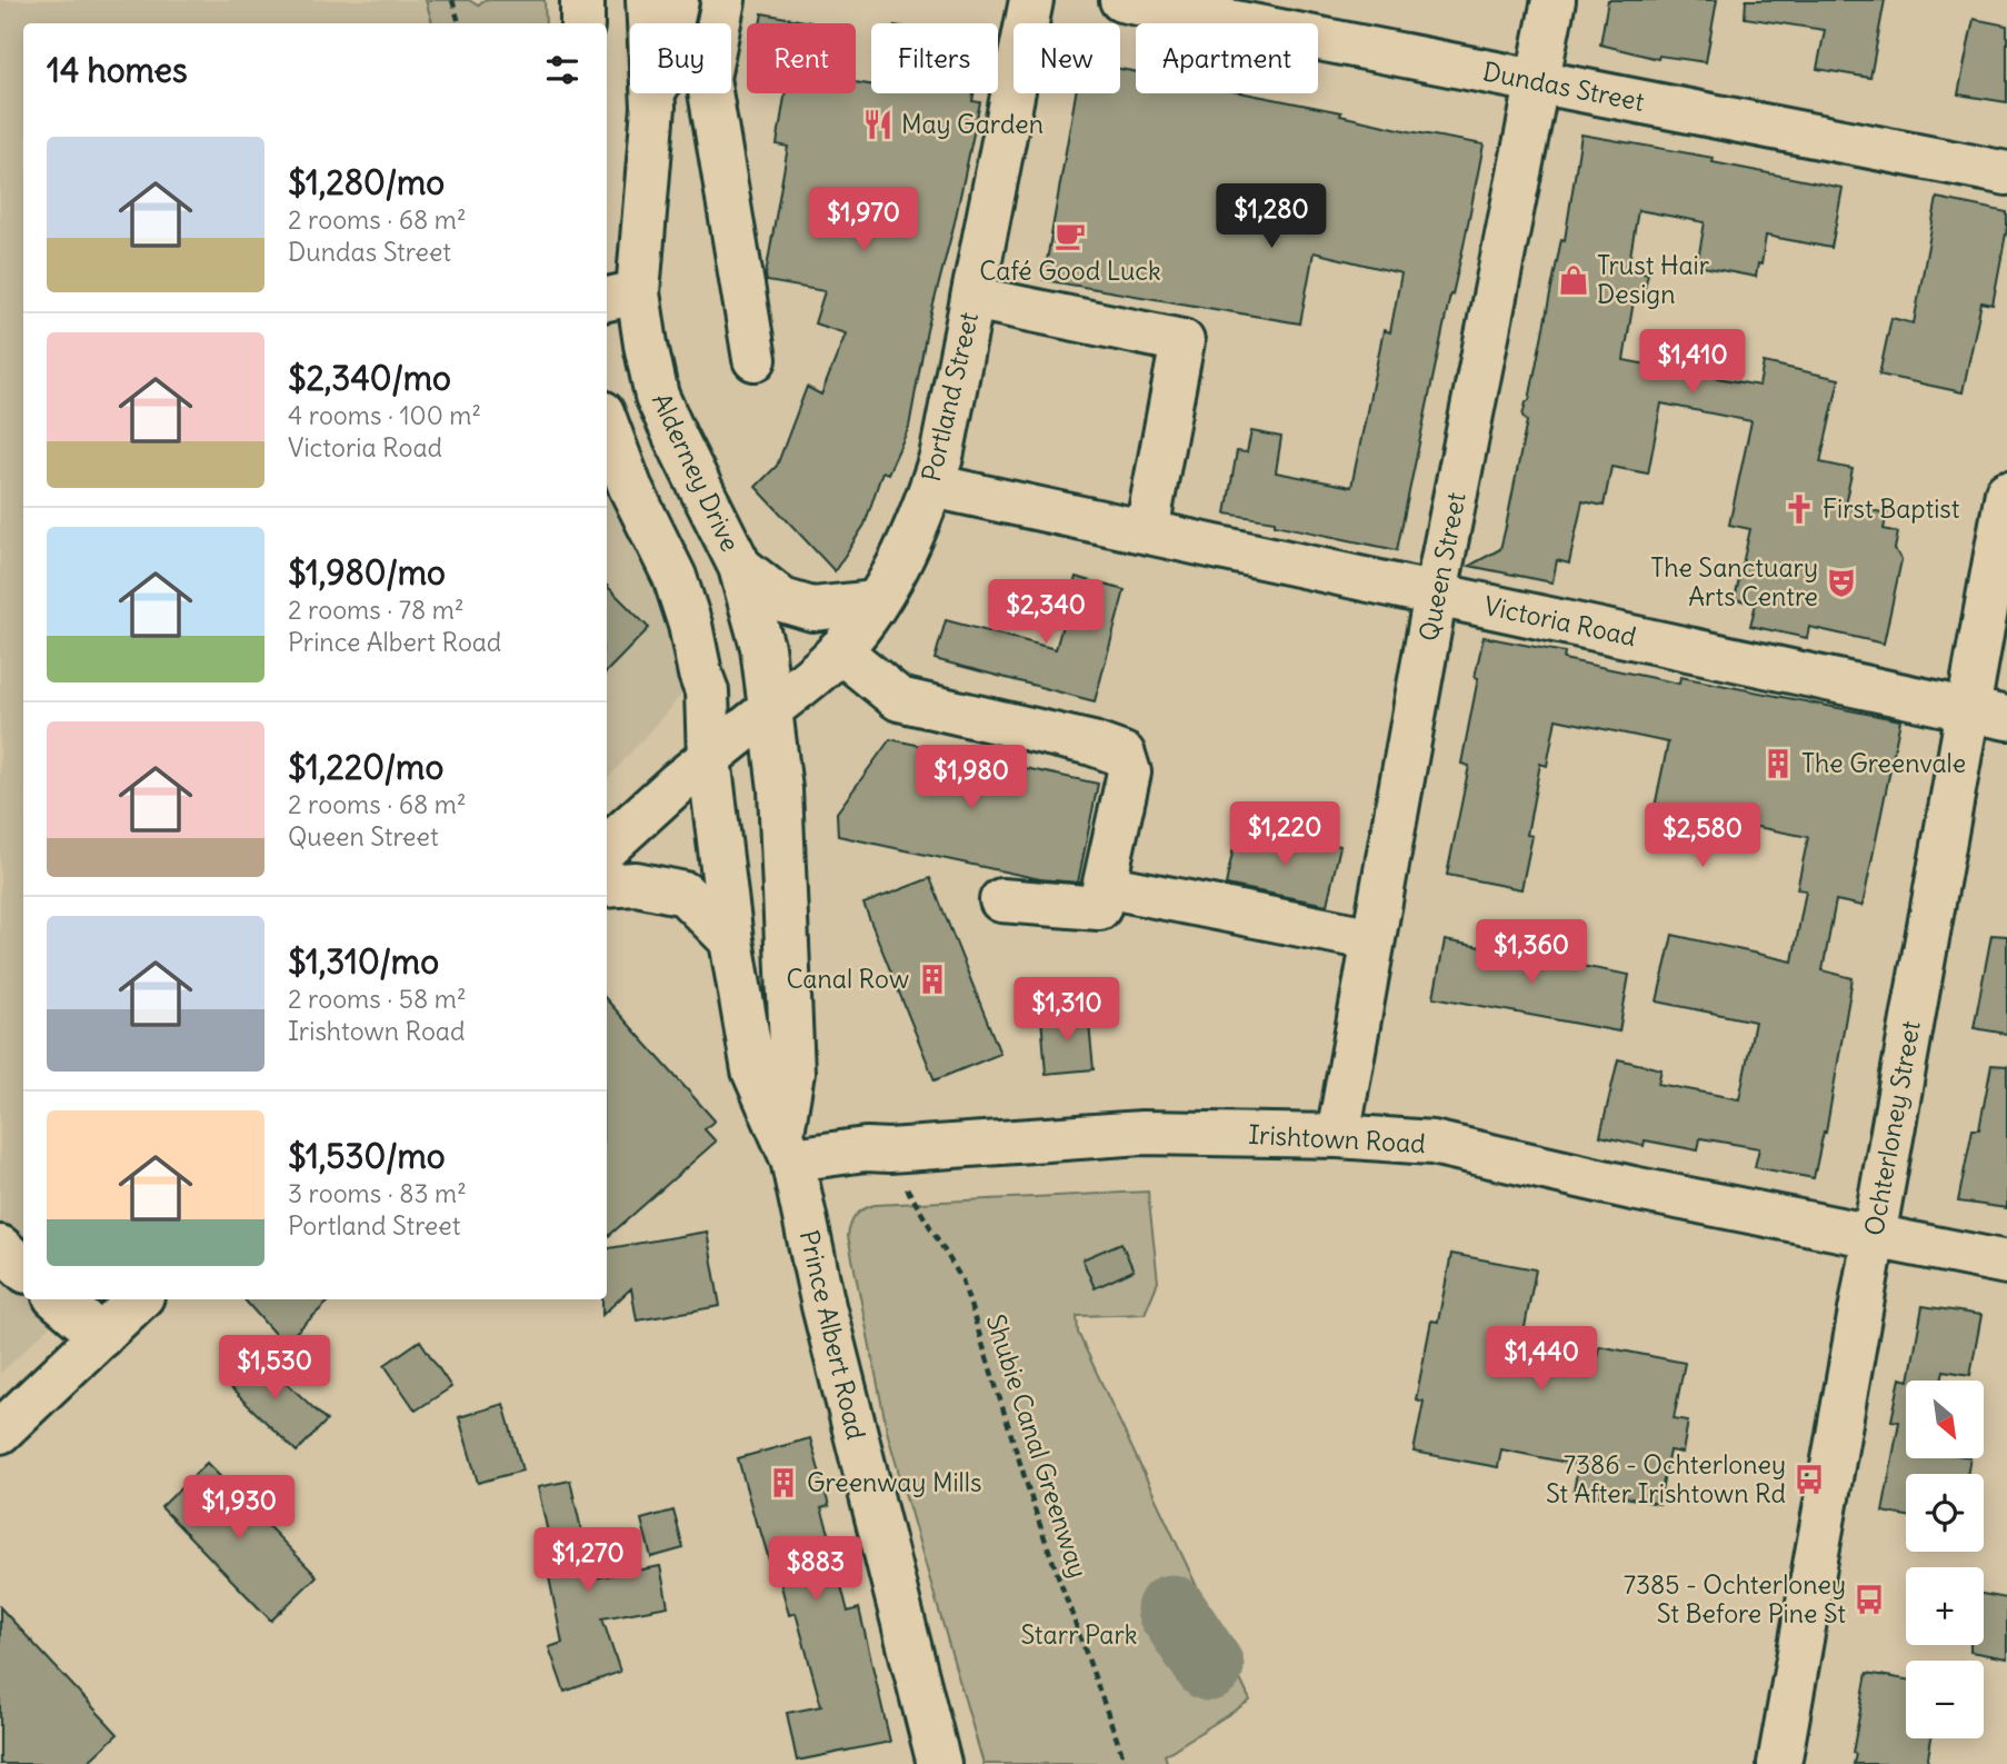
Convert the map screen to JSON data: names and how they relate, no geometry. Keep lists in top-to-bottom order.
{
  "streets": {
    "street": [
      "Dundas Street",
      "Portland Street",
      "Alderney Drive",
      "Queen Street",
      "Victoria Road",
      "Ochterloney Street",
      "Irishtown Road",
      "Prince Albert Road"
    ],
    "path": ["Shubie Canal Greenway"]
  },
  "crossings": [
    ["Dundas Street", "Queen Street"],
    ["Portland Street", "Alderney Drive"],
    ["Portland Street", "Victoria Road"],
    ["Portland Street", "Prince Albert Road"],
    ["Alderney Drive", "Prince Albert Road"],
    ["Queen Street", "Victoria Road"],
    ["Queen Street", "Irishtown Road"],
    ["Victoria Road", "Ochterloney Street"],
    ["Ochterloney Street", "Irishtown Road"],
    ["Irishtown Road", "Prince Albert Road"],
    ["Irishtown Road", "Shubie Canal Greenway"]
  ],
  "parks": ["Starr Park"],
  "places": {
    "restaurant": ["May Garden"],
    "cafe": ["Café Good Luck"],
    "shop": ["Trust Hair Design"],
    "church": ["First Baptist"],
    "theatre": ["The Sanctuary Arts Centre"],
    "building": ["The Greenvale", "Canal Row", "Greenway Mills"],
    "bus stop": ["7386 - Ochterloney St After Irishtown Rd", "7385 - Ochterloney St Before Pine St"]
  },
  "north": "bottom right",
  "page": {
    "chip": [
      "Buy",
      "Rent",
      "Filters",
      "New",
      "Apartment"
    ],
    "heading": "14 homes",
    "list": [
      {
        "name": "$1,280/mo",
        "note": "2 rooms · 68 m² · Dundas Street"
      },
      {
        "name": "$2,340/mo",
        "note": "4 rooms · 100 m² · Victoria Road"
      },
      {
        "name": "$1,980/mo",
        "note": "2 rooms · 78 m² · Prince Albert Road"
      },
      {
        "name": "$1,220/mo",
        "note": "2 rooms · 68 m² · Queen Street"
      },
      {
        "name": "$1,310/mo",
        "note": "2 rooms · 58 m² · Irishtown Road"
      },
      {
        "name": "$1,530/mo",
        "note": "3 rooms · 83 m² · Portland Street"
      }
    ],
    "price": [
      "$1,280",
      "$1,970",
      "$1,410",
      "$2,340",
      "$1,980",
      "$1,220",
      "$2,580",
      "$1,360",
      "$1,310",
      "$1,440",
      "$1,530",
      "$1,930",
      "$1,270",
      "$883"
    ],
    "map_buttons": ["+", "−"]
  }
}
